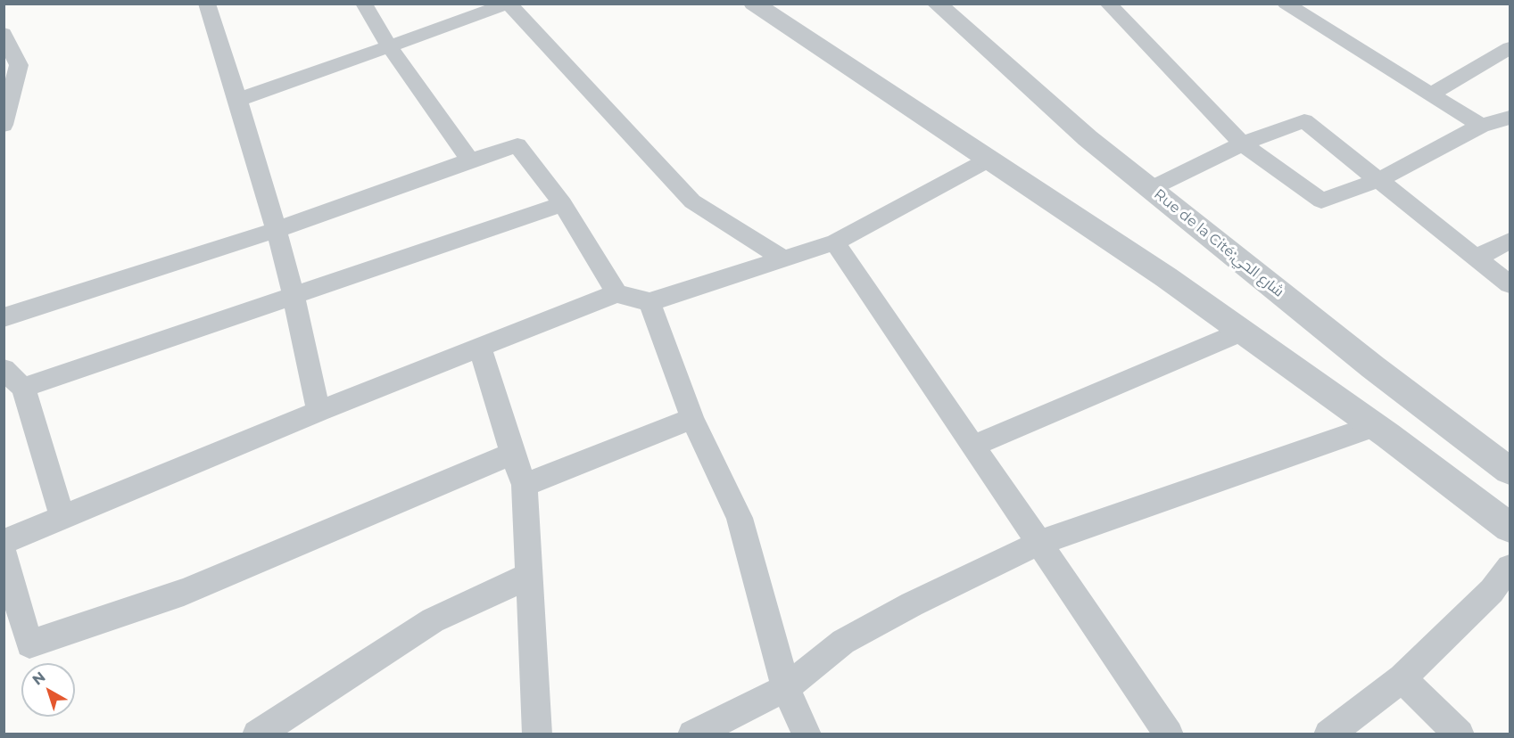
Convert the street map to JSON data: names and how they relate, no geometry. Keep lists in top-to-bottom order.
{
  "streets": {
    "street": ["Rue de la Cité;شارع الحي"]
  },
  "north": "top left"
}
